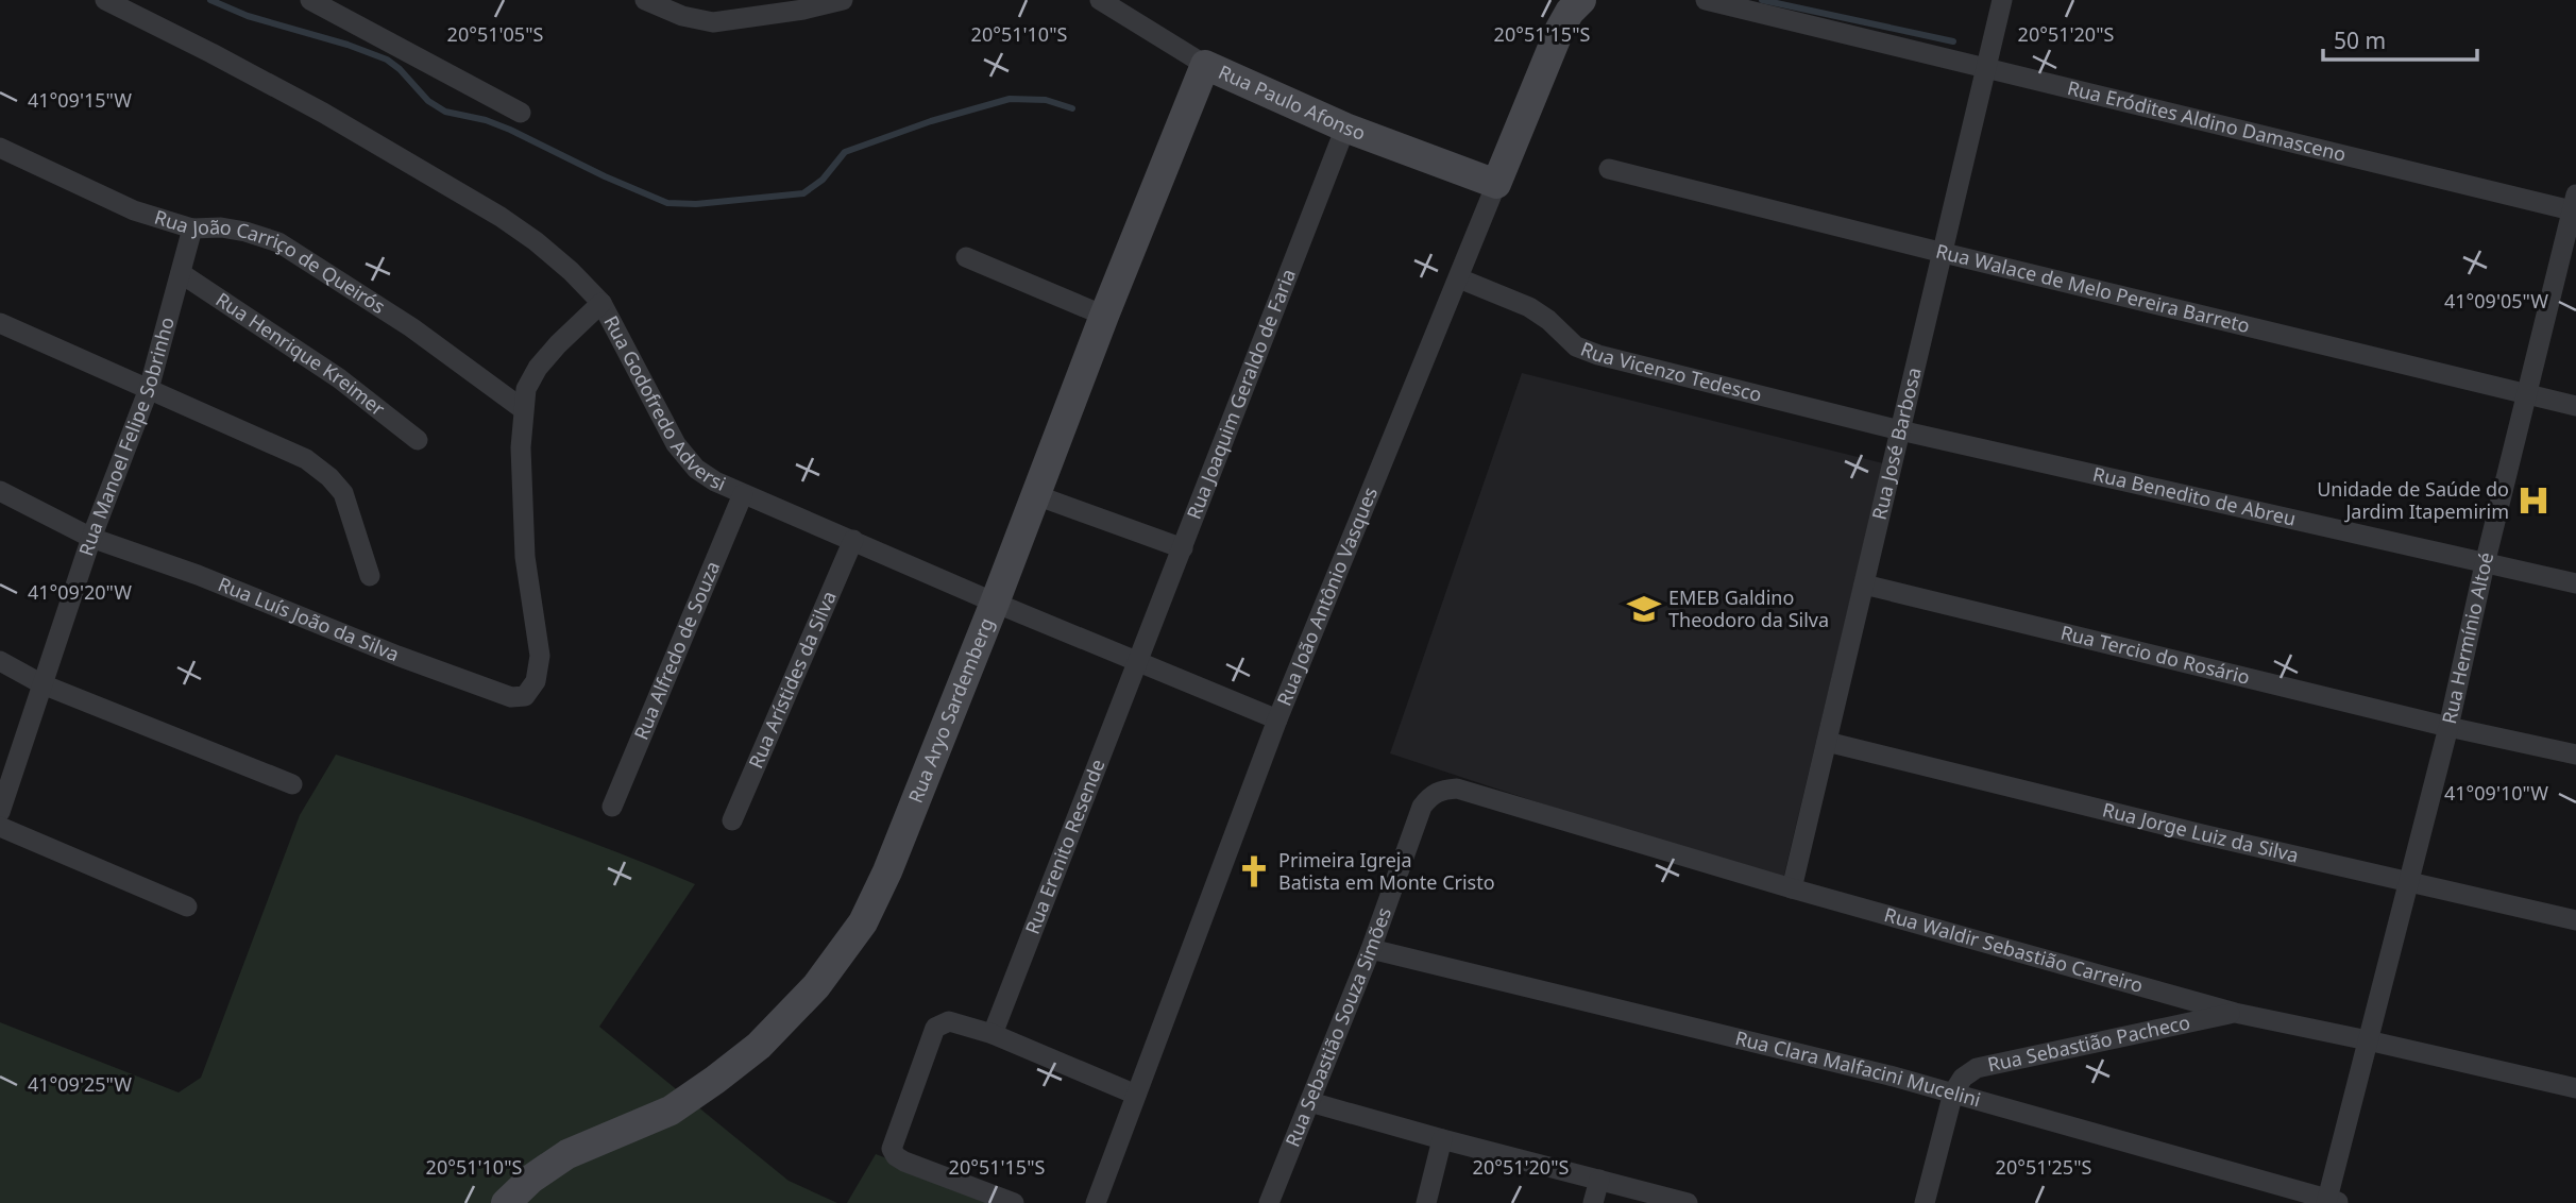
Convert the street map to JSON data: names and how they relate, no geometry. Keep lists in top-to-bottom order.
{
  "streets": {
    "street": [
      "Rua Paulo Afonso",
      "Rua Eródites Aldino Damasceno",
      "Rua João Carriço de Queirós",
      "Rua Walace de Melo Pereira Barreto",
      "Rua Henrique Kreimer",
      "Rua Vicenzo Tedesco",
      "Rua Joaquim Geraldo de Faria",
      "Rua Godofredo Adversi",
      "Rua Manoel Felipe Sobrinho",
      "Rua José Barbosa",
      "Rua Benedito de Abreu",
      "Rua João Antônio Vasques",
      "Rua Luís João da Silva",
      "Rua Hermínio Altoé",
      "Rua Alfredo de Souza",
      "Rua Tercio do Rosário",
      "Rua Arístides da Silva",
      "Rua Aryo Sardemberg",
      "Rua Jorge Luiz da Silva",
      "Rua Erenito Resende",
      "Rua Waldir Sebastião Carreiro",
      "Rua Sebastião Souza Simões",
      "Rua Sebastião Pacheco",
      "Rua Clara Malfacini Mucelini"
    ]
  },
  "crossings": [
    ["Rua Paulo Afonso", "Rua Joaquim Geraldo de Faria"],
    ["Rua Paulo Afonso", "Rua João Antônio Vasques"],
    ["Rua Paulo Afonso", "Rua Aryo Sardemberg"],
    ["Rua Eródites Aldino Damasceno", "Rua José Barbosa"],
    ["Rua Eródites Aldino Damasceno", "Rua Hermínio Altoé"],
    ["Rua João Carriço de Queirós", "Rua Manoel Felipe Sobrinho"],
    ["Rua João Carriço de Queirós", "Rua Luís João da Silva"],
    ["Rua Walace de Melo Pereira Barreto", "Rua José Barbosa"],
    ["Rua Walace de Melo Pereira Barreto", "Rua Hermínio Altoé"],
    ["Rua Henrique Kreimer", "Rua Manoel Felipe Sobrinho"],
    ["Rua Vicenzo Tedesco", "Rua José Barbosa"],
    ["Rua Vicenzo Tedesco", "Rua Benedito de Abreu"],
    ["Rua Vicenzo Tedesco", "Rua João Antônio Vasques"],
    ["Rua Joaquim Geraldo de Faria", "Rua Godofredo Adversi"],
    ["Rua Joaquim Geraldo de Faria", "Rua Erenito Resende"],
    ["Rua Godofredo Adversi", "Rua João Antônio Vasques"],
    ["Rua Godofredo Adversi", "Rua Alfredo de Souza"],
    ["Rua Godofredo Adversi", "Rua Arístides da Silva"],
    ["Rua Godofredo Adversi", "Rua Aryo Sardemberg"],
    ["Rua Godofredo Adversi", "Rua Erenito Resende"],
    ["Rua Manoel Felipe Sobrinho", "Rua Luís João da Silva"],
    ["Rua José Barbosa", "Rua Benedito de Abreu"],
    ["Rua José Barbosa", "Rua Tercio do Rosário"],
    ["Rua José Barbosa", "Rua Jorge Luiz da Silva"],
    ["Rua José Barbosa", "Rua Waldir Sebastião Carreiro"],
    ["Rua Benedito de Abreu", "Rua Hermínio Altoé"],
    ["Rua Hermínio Altoé", "Rua Tercio do Rosário"],
    ["Rua Hermínio Altoé", "Rua Jorge Luiz da Silva"],
    ["Rua Hermínio Altoé", "Rua Waldir Sebastião Carreiro"],
    ["Rua Hermínio Altoé", "Rua Clara Malfacini Mucelini"],
    ["Rua Waldir Sebastião Carreiro", "Rua Sebastião Souza Simões"],
    ["Rua Waldir Sebastião Carreiro", "Rua Sebastião Pacheco"],
    ["Rua Sebastião Souza Simões", "Rua Clara Malfacini Mucelini"],
    ["Rua Sebastião Pacheco", "Rua Clara Malfacini Mucelini"]
  ],
  "places": {
    "hospital": ["Unidade de Saúde do Jardim Itapemirim"],
    "school or university": ["EMEB Galdino Theodoro da Silva"],
    "church": ["Primeira Igreja Batista em Monte Cristo"]
  },
  "scale_bar": "50 m",
  "coordinates": [
    "20°51'05\"S",
    "20°51'10\"S",
    "20°51'15\"S",
    "20°51'20\"S",
    "41°09'15\"W",
    "41°09'05\"W",
    "41°09'20\"W",
    "41°09'10\"W",
    "41°09'25\"W",
    "20°51'25\"S"
  ]
}
